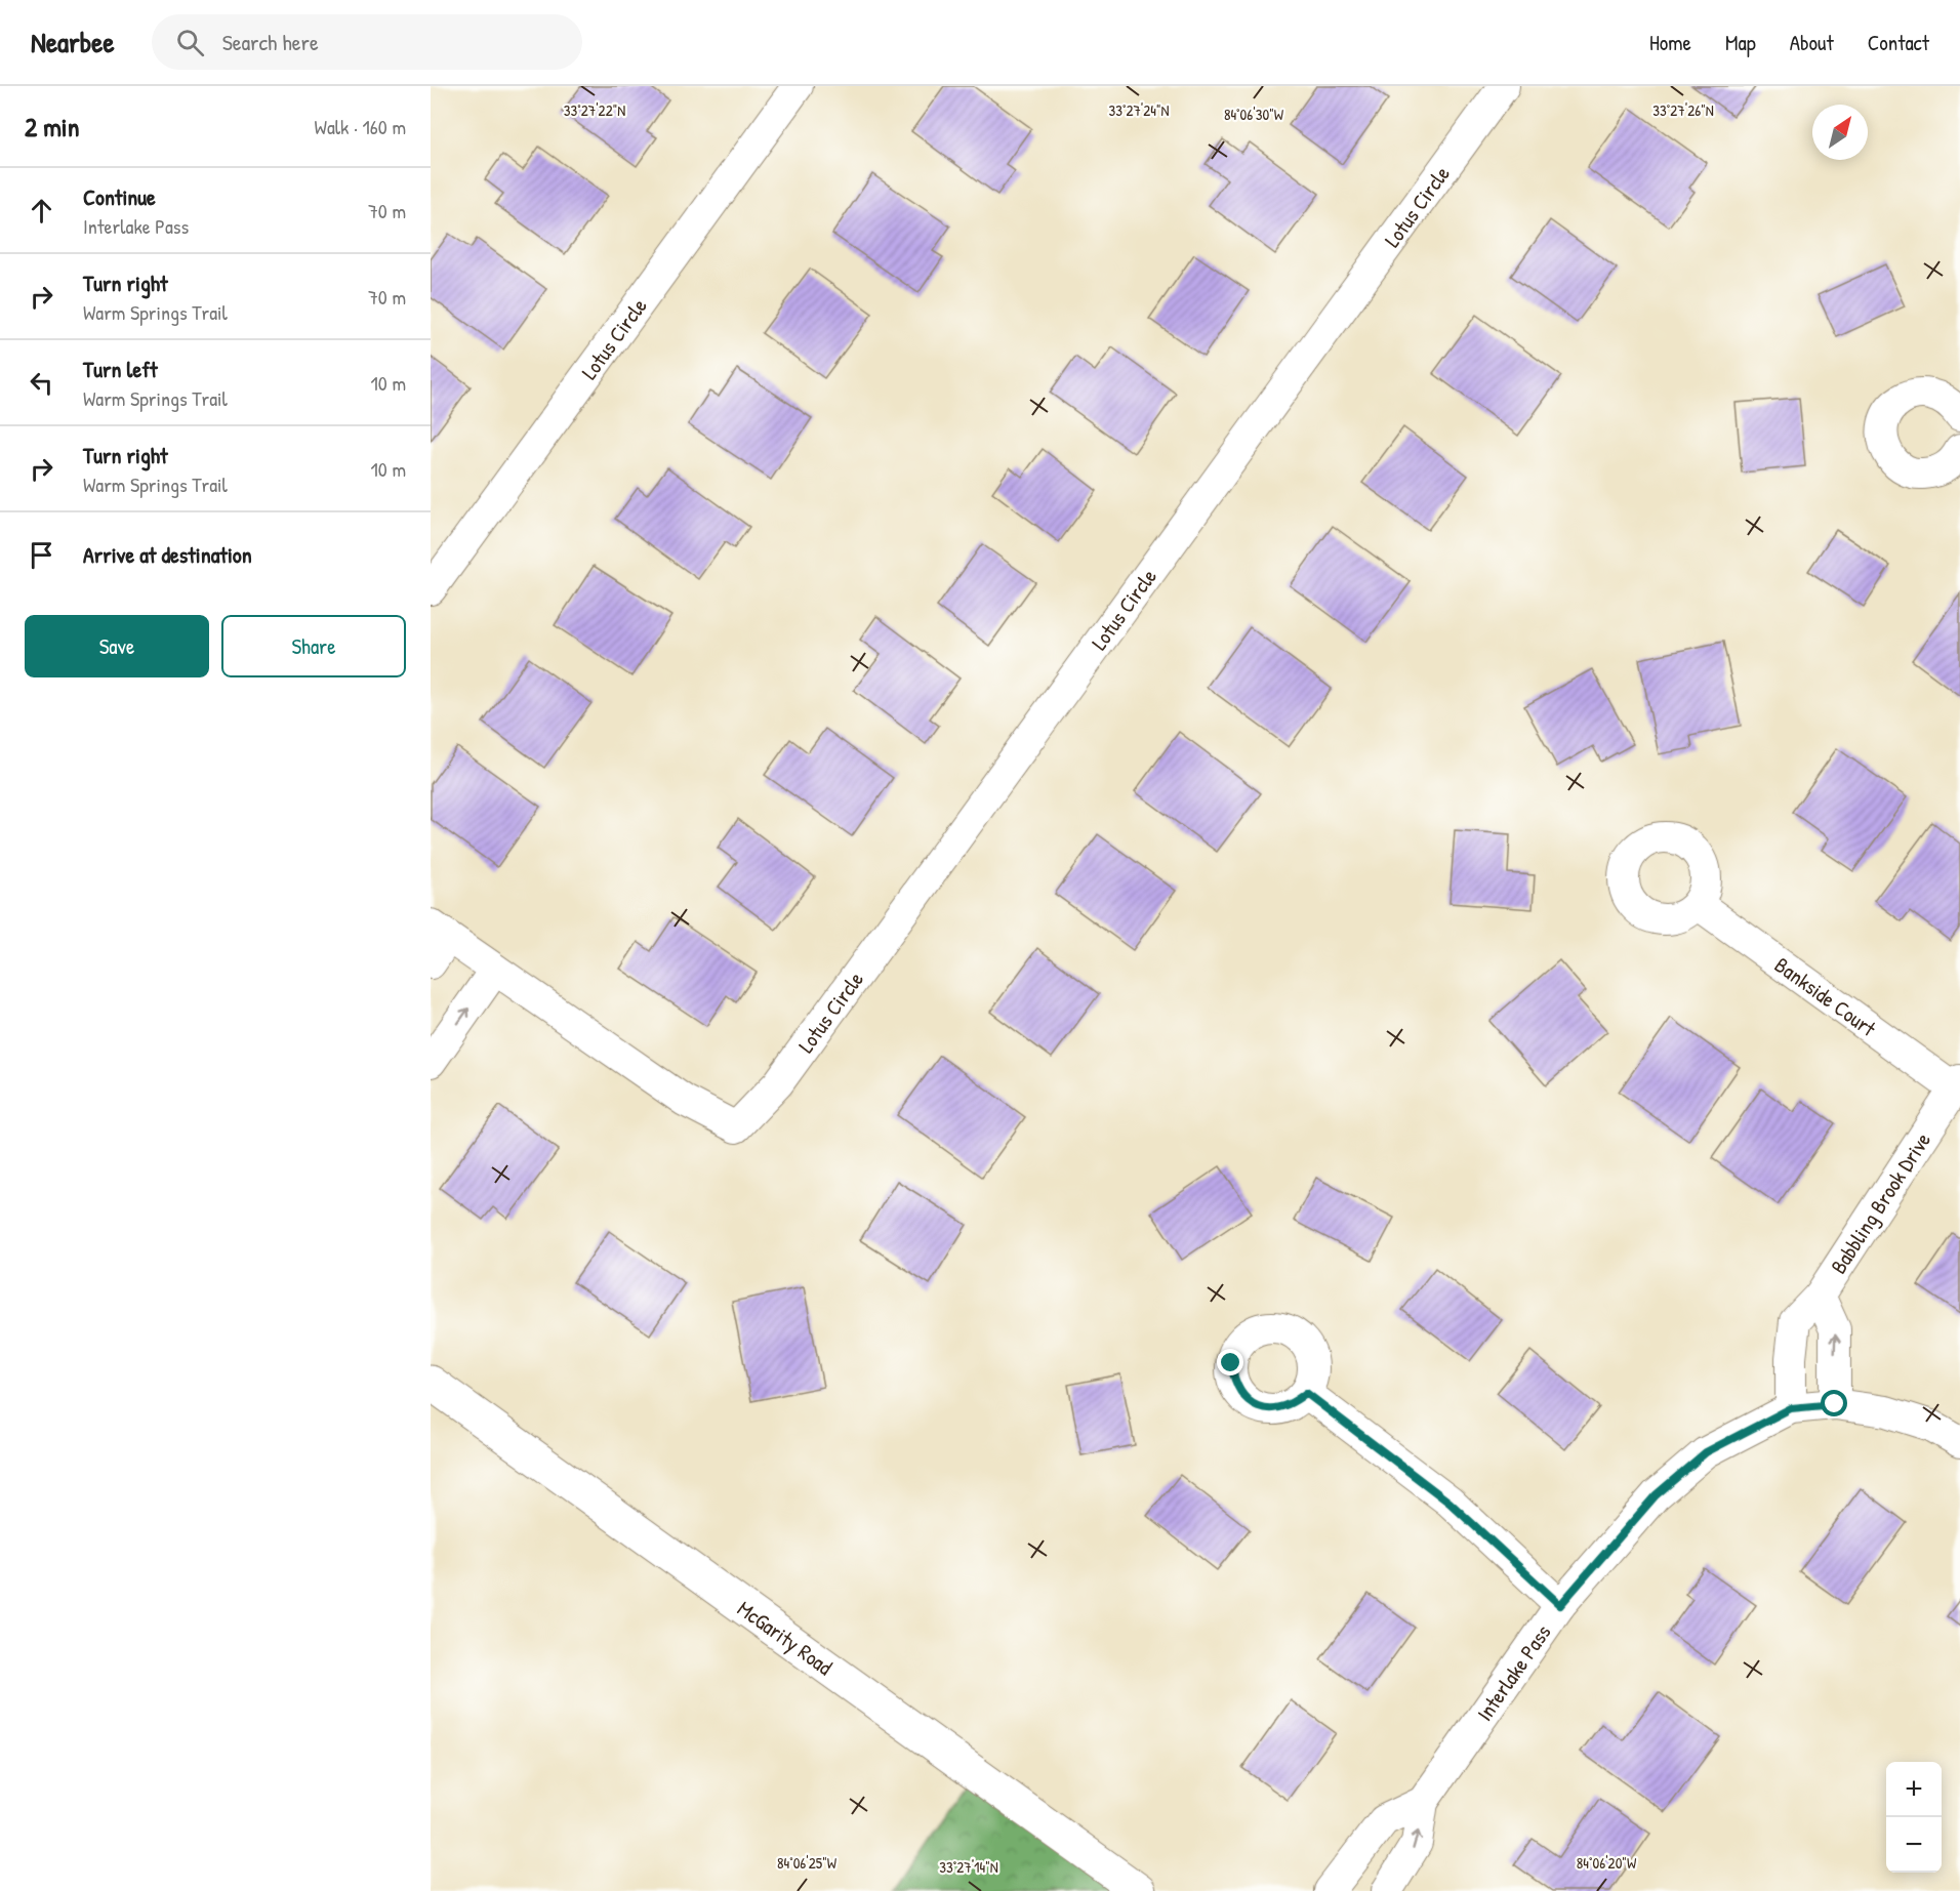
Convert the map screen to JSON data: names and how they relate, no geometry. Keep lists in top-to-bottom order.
{
  "streets": {
    "street": [
      "Lotus Circle",
      "Bankside Court",
      "Babbling Brook Drive",
      "McGarity Road",
      "Interlake Pass"
    ]
  },
  "crossings": [
    ["Bankside Court", "Babbling Brook Drive"],
    ["Babbling Brook Drive", "Interlake Pass"]
  ],
  "north": "top right",
  "page": {
    "header": "Nearbee",
    "search": "Search here",
    "nav": [
      "Home",
      "Map",
      "About",
      "Contact"
    ],
    "heading": ["2 min", "Walk · 160 m"],
    "list": [
      ["Continue", "Interlake Pass", "70 m"],
      ["Turn right", "Warm Springs Trail", "70 m"],
      ["Turn left", "Warm Springs Trail", "10 m"],
      ["Turn right", "Warm Springs Trail", "10 m"],
      "Arrive at destination"
    ],
    "buttons": ["Save", "Share"],
    "map_buttons": ["+", "−"]
  },
  "coordinates": [
    "33°27'24\"N",
    "33°27'26\"N",
    "33°27'22\"N",
    "84°06'30\"W",
    "84°06'25\"W",
    "84°06'20\"W",
    "33°27'14\"N"
  ]
}
